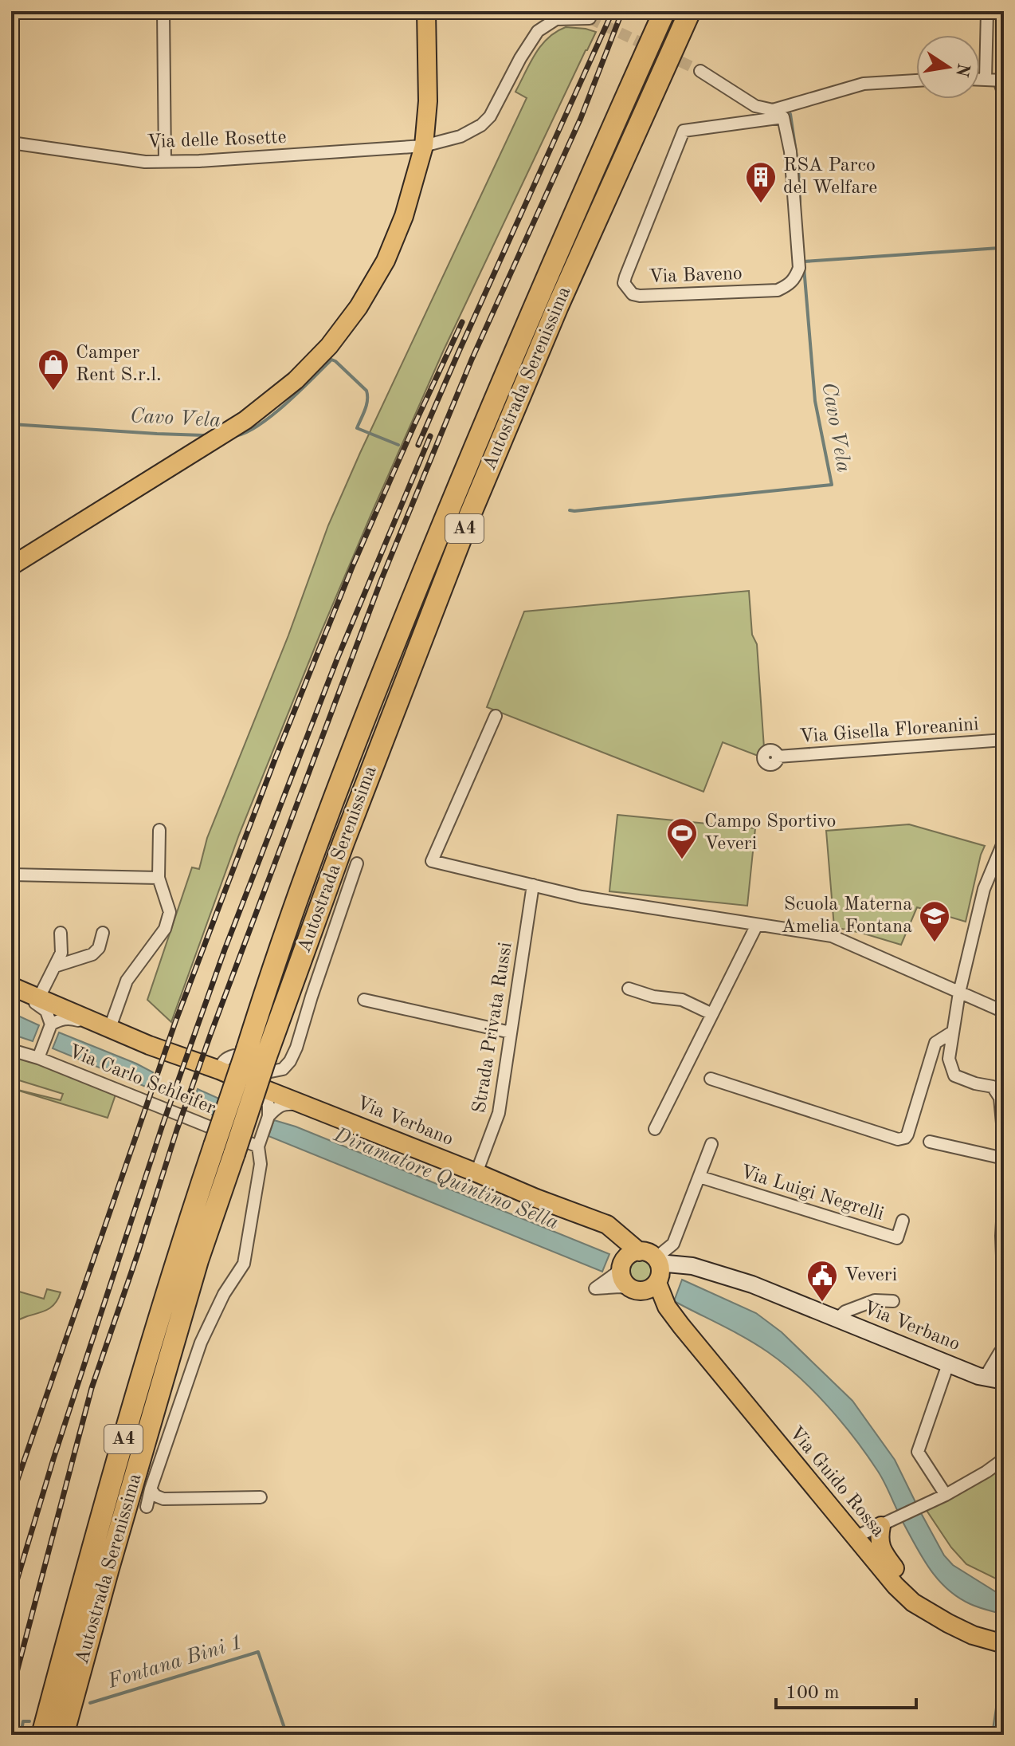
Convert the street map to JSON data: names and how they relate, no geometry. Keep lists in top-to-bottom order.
{
  "streets": {
    "highway": ["Autostrada Serenissima", "A4"],
    "main road": ["Via Verbano", "Via Guido Rossa"],
    "street": [
      "Via delle Rosette",
      "Via Baveno",
      "Via Gisella Floreanini",
      "Strada Privata Russi",
      "Via Carlo Schleifer",
      "Via Luigi Negrelli"
    ]
  },
  "crossings": [
    ["Strada Privata Russi", "Via Verbano"]
  ],
  "water": ["Cavo Vela", "Diramatore Quintino Sella", "Fontana Bini 1"],
  "places": {
    "building": ["RSA Parco del Welfare"],
    "shop": ["Camper Rent S.r.l."],
    "sports": ["Campo Sportivo Veveri"],
    "school or university": ["Scuola Materna Amelia Fontana"],
    "public building": ["Veveri"]
  },
  "scale_bar": "100 m",
  "north": "right"
}
